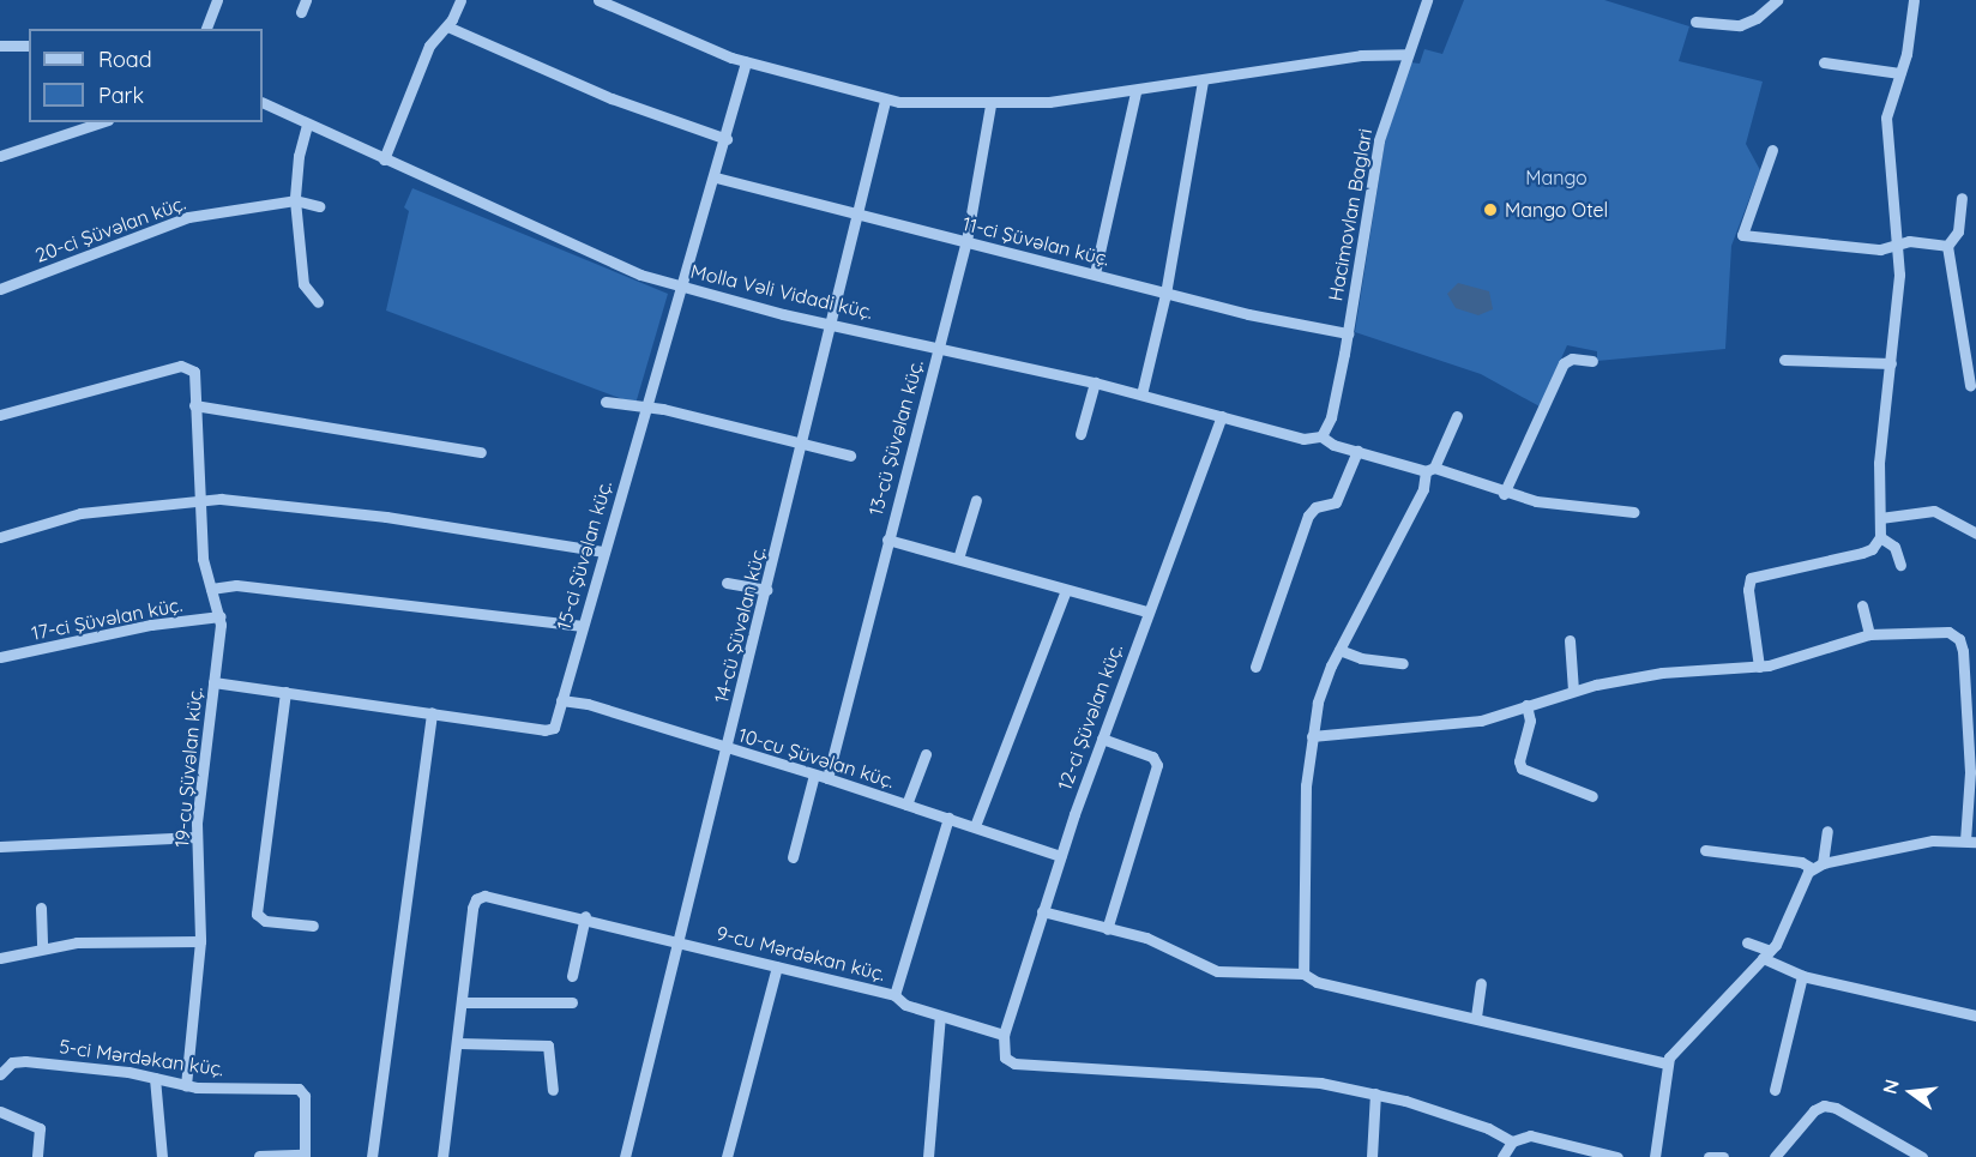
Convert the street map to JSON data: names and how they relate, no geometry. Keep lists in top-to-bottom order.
{
  "streets": {
    "street": [
      "Hacimovlan Baglari",
      "20-ci Şüvəlan küç.",
      "11-ci Şüvəlan küç.",
      "Molla Vəli Vidadi küç.",
      "13-cü Şüvəlan küç.",
      "15-ci Şüvəlan küç.",
      "17-ci Şüvəlan küç.",
      "14-cü Şüvəlan küç.",
      "12-ci Şüvəlan küç.",
      "10-cu Şüvəlan küç.",
      "19-cu Şüvəlan küç.",
      "9-cu Mərdəkan küç.",
      "5-ci Mərdəkan küç."
    ]
  },
  "crossings": [
    ["Hacimovlan Baglari", "11-ci Şüvəlan küç."],
    ["Hacimovlan Baglari", "Molla Vəli Vidadi küç."],
    ["11-ci Şüvəlan küç.", "13-cü Şüvəlan küç."],
    ["11-ci Şüvəlan küç.", "15-ci Şüvəlan küç."],
    ["11-ci Şüvəlan küç.", "14-cü Şüvəlan küç."],
    ["Molla Vəli Vidadi küç.", "13-cü Şüvəlan küç."],
    ["Molla Vəli Vidadi küç.", "15-ci Şüvəlan küç."],
    ["Molla Vəli Vidadi küç.", "14-cü Şüvəlan küç."],
    ["Molla Vəli Vidadi küç.", "12-ci Şüvəlan küç."],
    ["13-cü Şüvəlan küç.", "10-cu Şüvəlan küç."],
    ["15-ci Şüvəlan küç.", "10-cu Şüvəlan küç."],
    ["15-ci Şüvəlan küç.", "19-cu Şüvəlan küç."],
    ["17-ci Şüvəlan küç.", "19-cu Şüvəlan küç."],
    ["14-cü Şüvəlan küç.", "10-cu Şüvəlan küç."],
    ["14-cü Şüvəlan küç.", "9-cu Mərdəkan küç."],
    ["12-ci Şüvəlan küç.", "10-cu Şüvəlan küç."],
    ["12-ci Şüvəlan küç.", "9-cu Mərdəkan küç."],
    ["19-cu Şüvəlan küç.", "5-ci Mərdəkan küç."]
  ],
  "parks": ["Mango"],
  "places": ["Mango Otel"],
  "legend": ["Road", "Park"],
  "north": "left"
}
